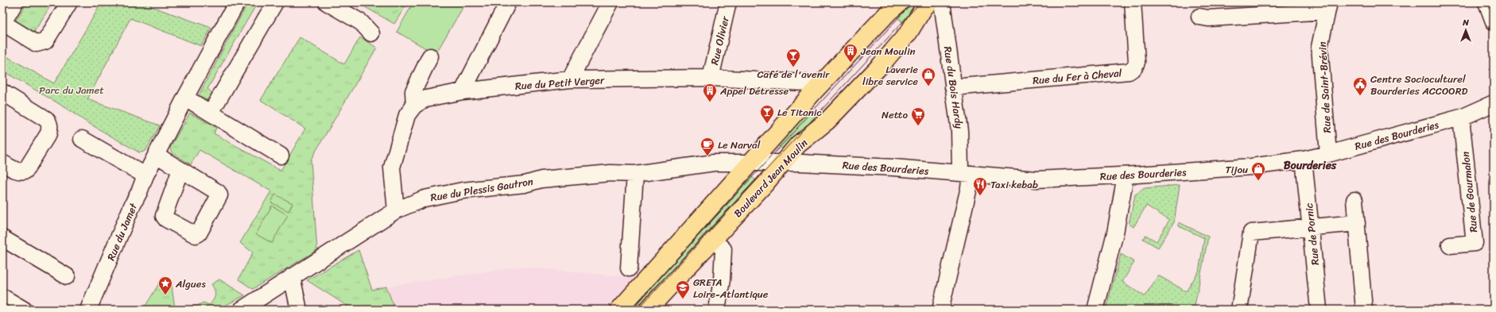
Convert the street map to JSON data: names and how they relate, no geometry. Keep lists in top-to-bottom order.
{
  "streets": {
    "main road": ["Boulevard Jean Moulin"],
    "street": [
      "Rue Olivier",
      "Rue du Fer à Cheval",
      "Rue du Petit Verger",
      "Rue du Bois Hardy",
      "Rue de Saint-Brévin",
      "Rue des Bourderies",
      "Rue du Plessis Gautron",
      "Rue de Gourmalon",
      "Rue du Jamet",
      "Rue de Pornic"
    ]
  },
  "crossings": [
    ["Rue Olivier", "Rue du Petit Verger"],
    ["Rue du Fer à Cheval", "Rue du Bois Hardy"],
    ["Rue du Petit Verger", "Rue du Plessis Gautron"],
    ["Rue du Bois Hardy", "Rue des Bourderies"],
    ["Rue de Saint-Brévin", "Rue des Bourderies"],
    ["Rue des Bourderies", "Boulevard Jean Moulin"],
    ["Rue des Bourderies", "Rue du Plessis Gautron"],
    ["Rue des Bourderies", "Rue de Gourmalon"],
    ["Rue des Bourderies", "Rue de Pornic"]
  ],
  "districts": ["Bourderies"],
  "parks": ["Parc du Jamet"],
  "places": {
    "building": ["Jean Moulin", "Appel Détresse"],
    "bar": ["Café de l'avenir", "Le Titanic"],
    "shop": ["Laverie libre service", "Tijou"],
    "public building": ["Centre Socioculturel Bourderies ACCOORD"],
    "supermarket": ["Netto"],
    "cafe": ["Le Narval"],
    "restaurant": ["Taxi kebab"],
    "place": ["Algues"],
    "school or university": ["GRETA Loire-Atlantique"]
  },
  "north": "top"
}
